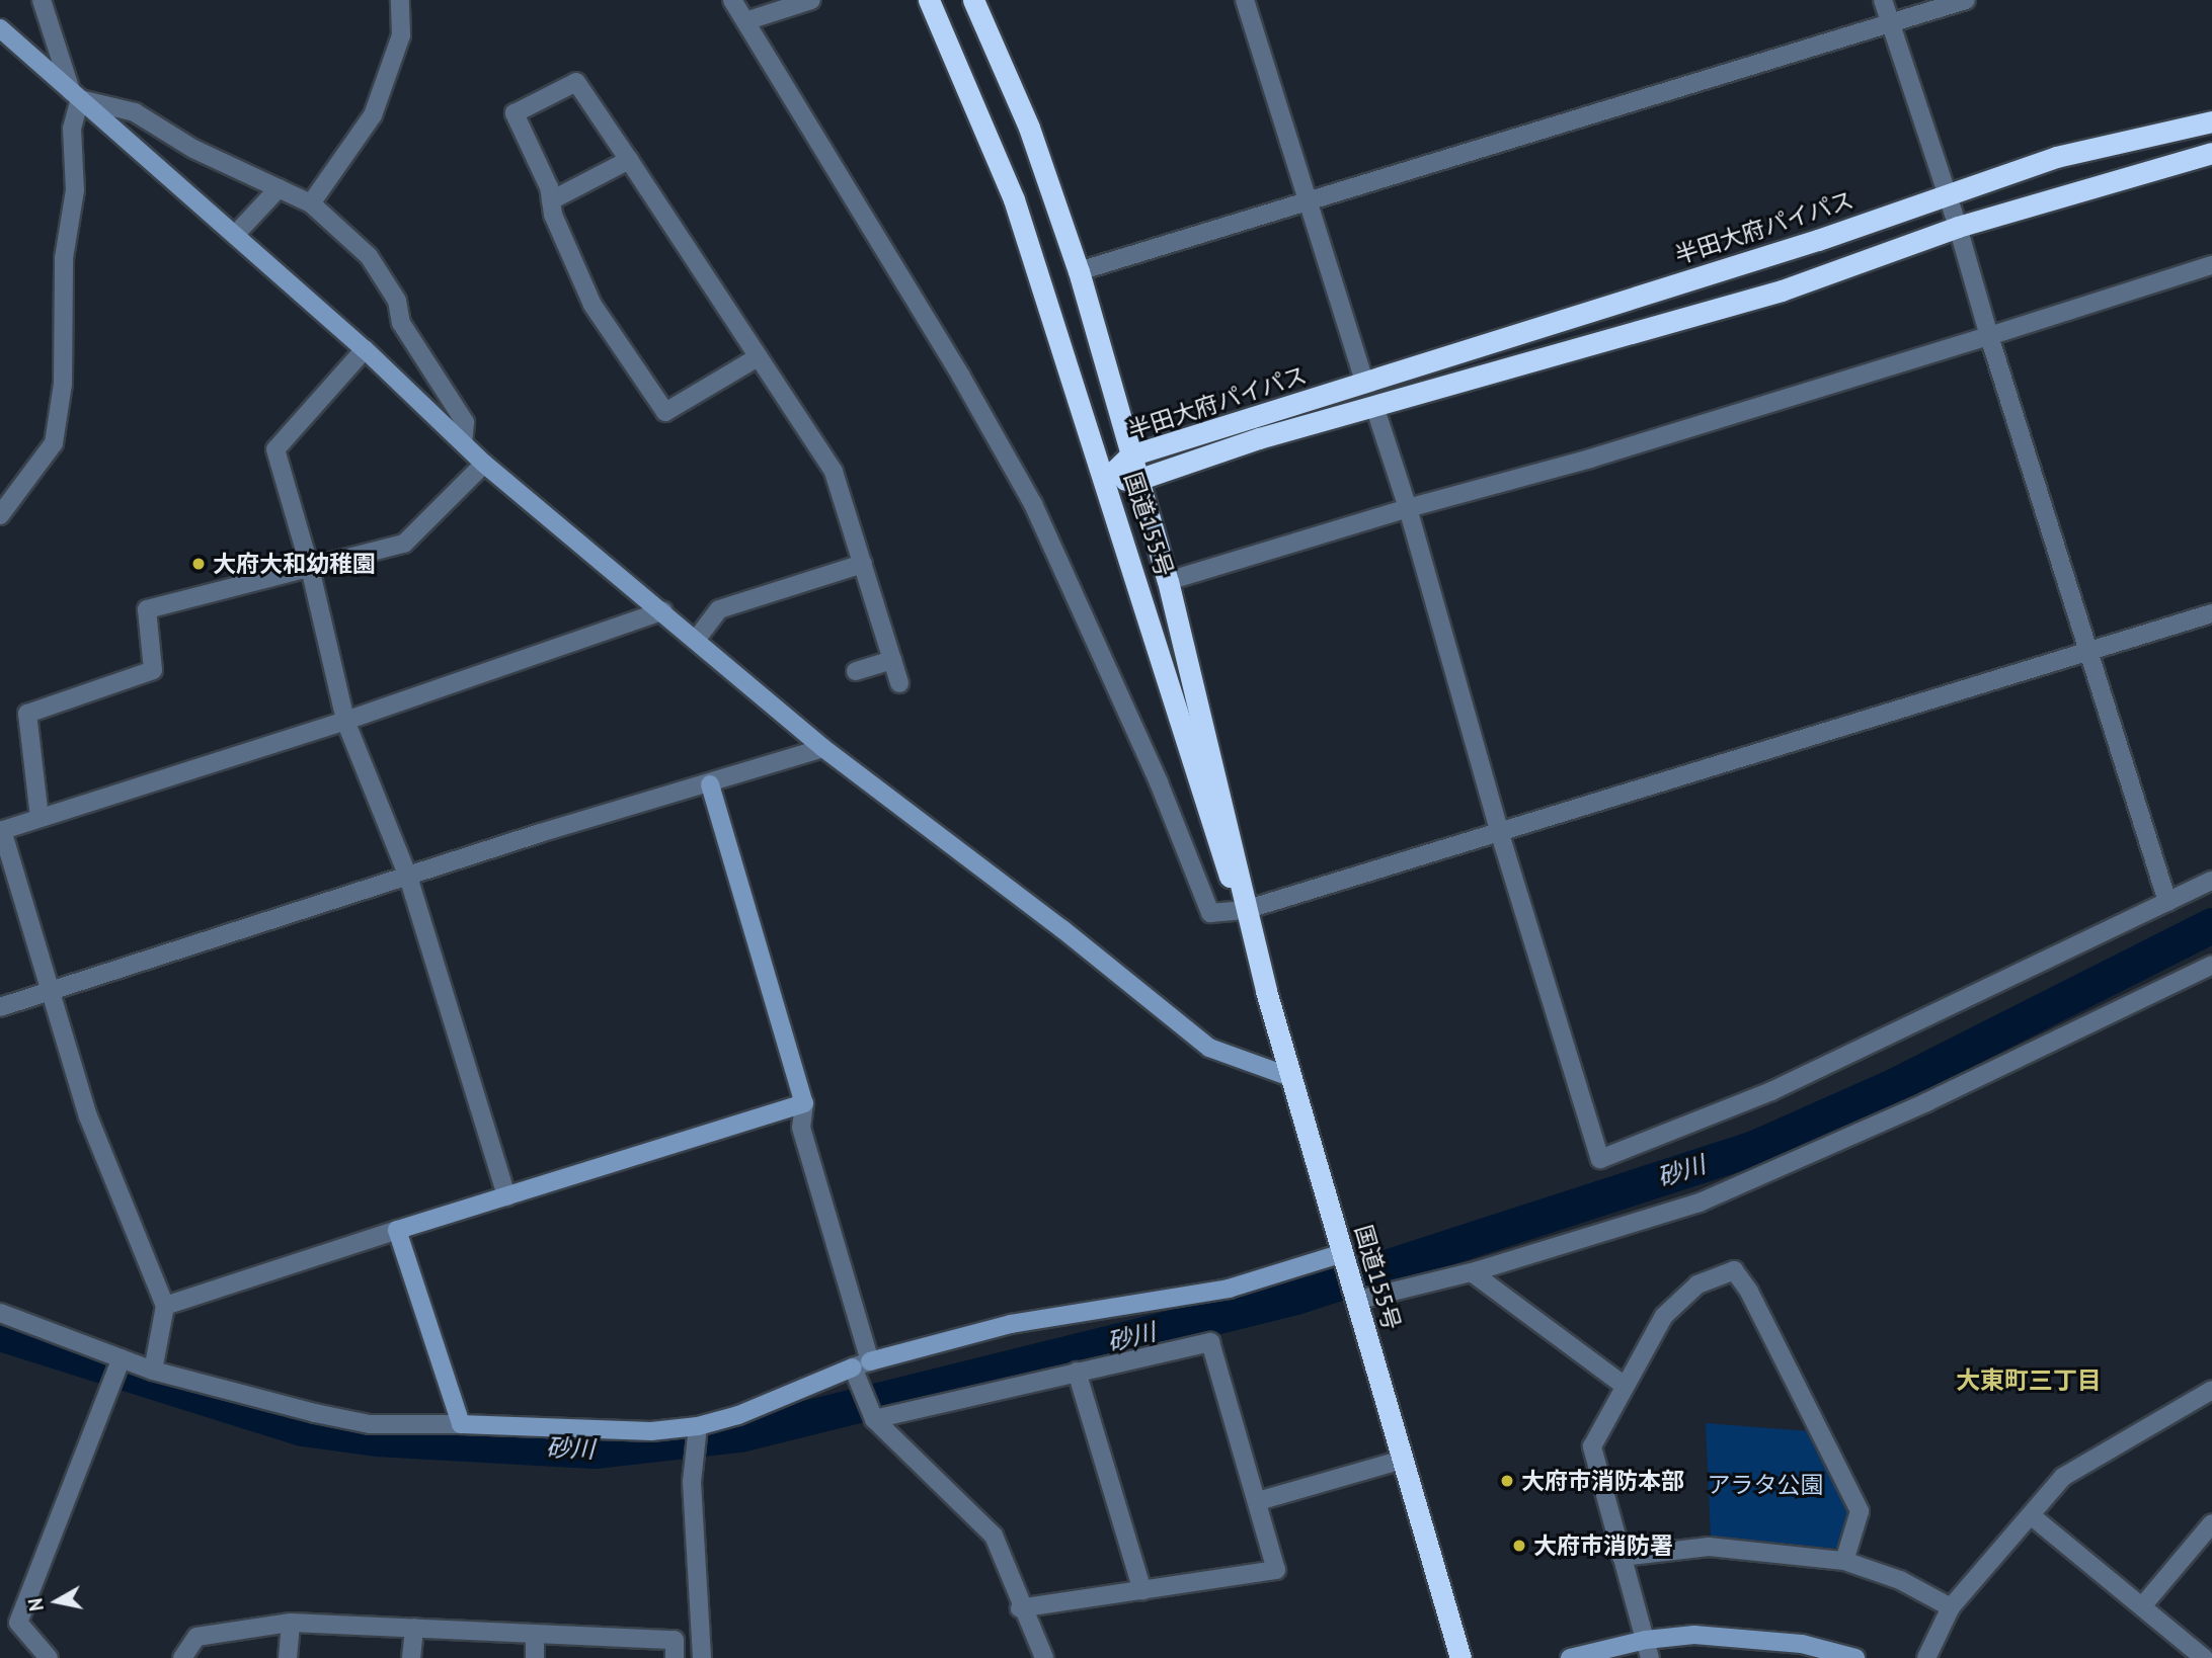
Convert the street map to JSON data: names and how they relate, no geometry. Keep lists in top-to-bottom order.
{
  "streets": {
    "highway": ["半田大府パイパス", "国道155号"]
  },
  "crossings": [
    ["半田大府パイパス", "国道155号"]
  ],
  "districts": ["大東町三丁目"],
  "water": ["砂川"],
  "parks": ["アラタ公園"],
  "places": ["大府大和幼稚園", "大府市消防本部", "大府市消防署"],
  "north": "left"
}
